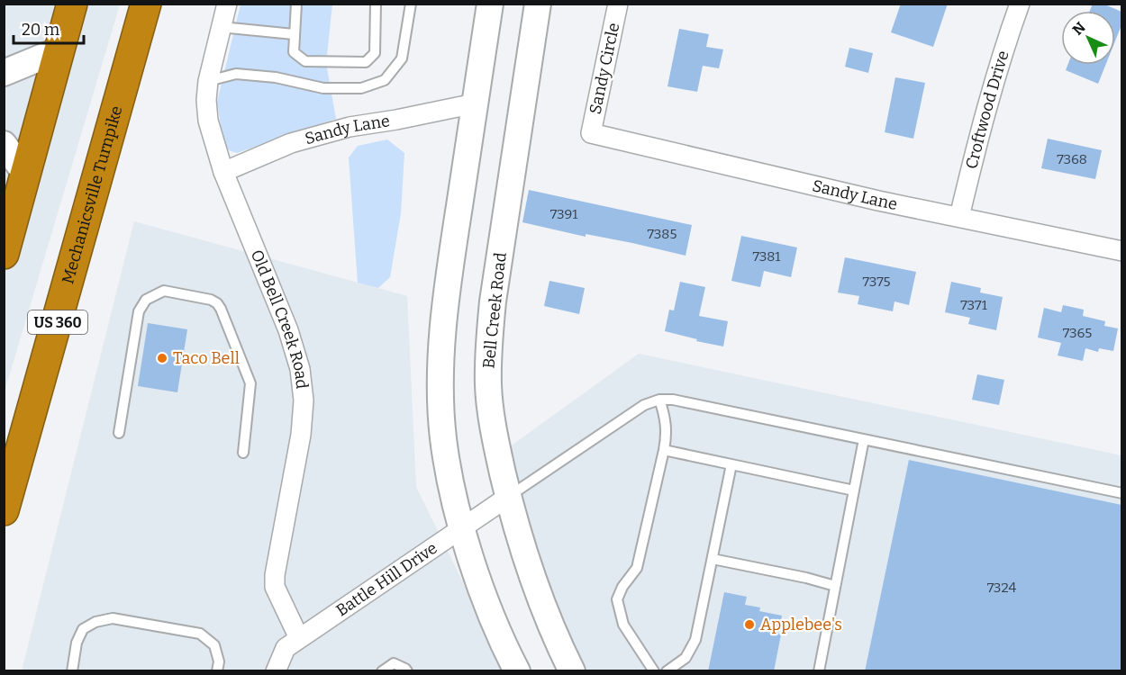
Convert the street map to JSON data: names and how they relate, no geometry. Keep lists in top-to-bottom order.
{
  "streets": {
    "highway": ["Mechanicsville Turnpike", "US 360"],
    "main road": ["Bell Creek Road"],
    "street": [
      "Sandy Circle",
      "Croftwood Drive",
      "Sandy Lane",
      "Old Bell Creek Road",
      "Battle Hill Drive"
    ]
  },
  "crossings": [
    ["Sandy Circle", "Sandy Lane"],
    ["Croftwood Drive", "Sandy Lane"],
    ["Sandy Lane", "Old Bell Creek Road"],
    ["Bell Creek Road", "Battle Hill Drive"],
    ["Old Bell Creek Road", "Battle Hill Drive"]
  ],
  "places": ["Taco Bell", "Applebee's"],
  "house_numbers": [
    "7368",
    "7391",
    "7385",
    "7381",
    "7375",
    "7371",
    "7365",
    "7324"
  ],
  "scale_bar": "20 m",
  "north": "top left"
}
